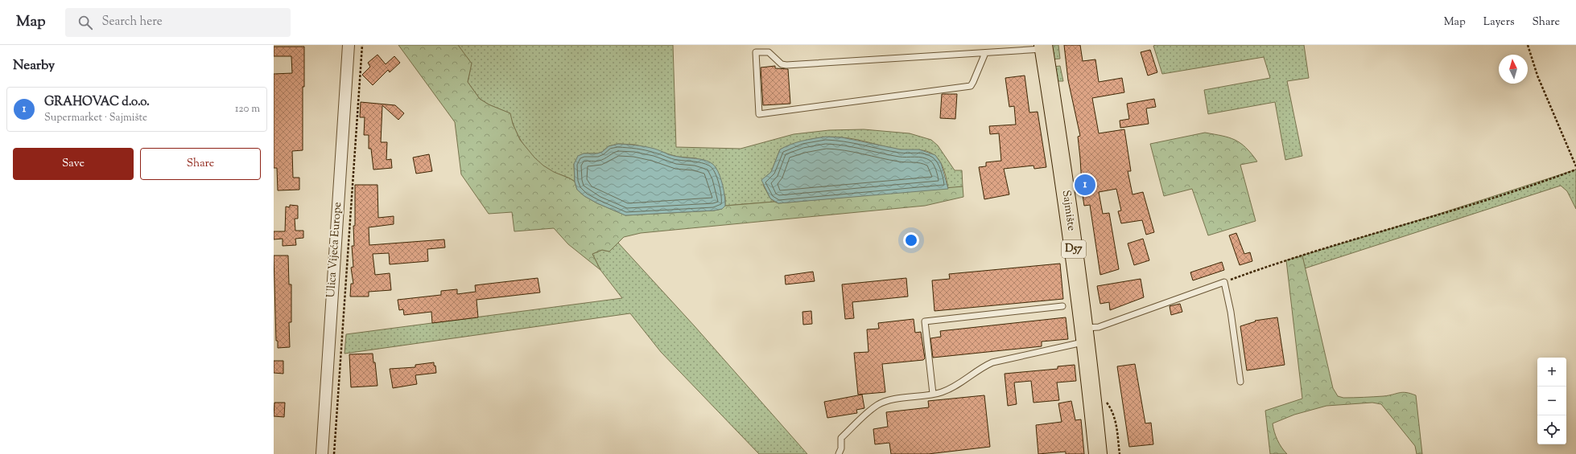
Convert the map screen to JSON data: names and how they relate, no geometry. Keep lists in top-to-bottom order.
{
  "streets": {
    "main road": ["Sajmište", "D57"],
    "street": ["Ulica Vijeća Europe"]
  },
  "north": "top",
  "page": {
    "header": "Map",
    "search": "Search here",
    "nav": ["Map", "Layers", "Share"],
    "heading": "Nearby",
    "list": [
      {
        "mark": "1",
        "name": "GRAHOVAC d.o.o.",
        "note": "Supermarket · Sajmište",
        "value": "120 m"
      }
    ],
    "buttons": ["Save", "Share"],
    "pins": "1",
    "map_buttons": ["+", "−"]
  }
}
